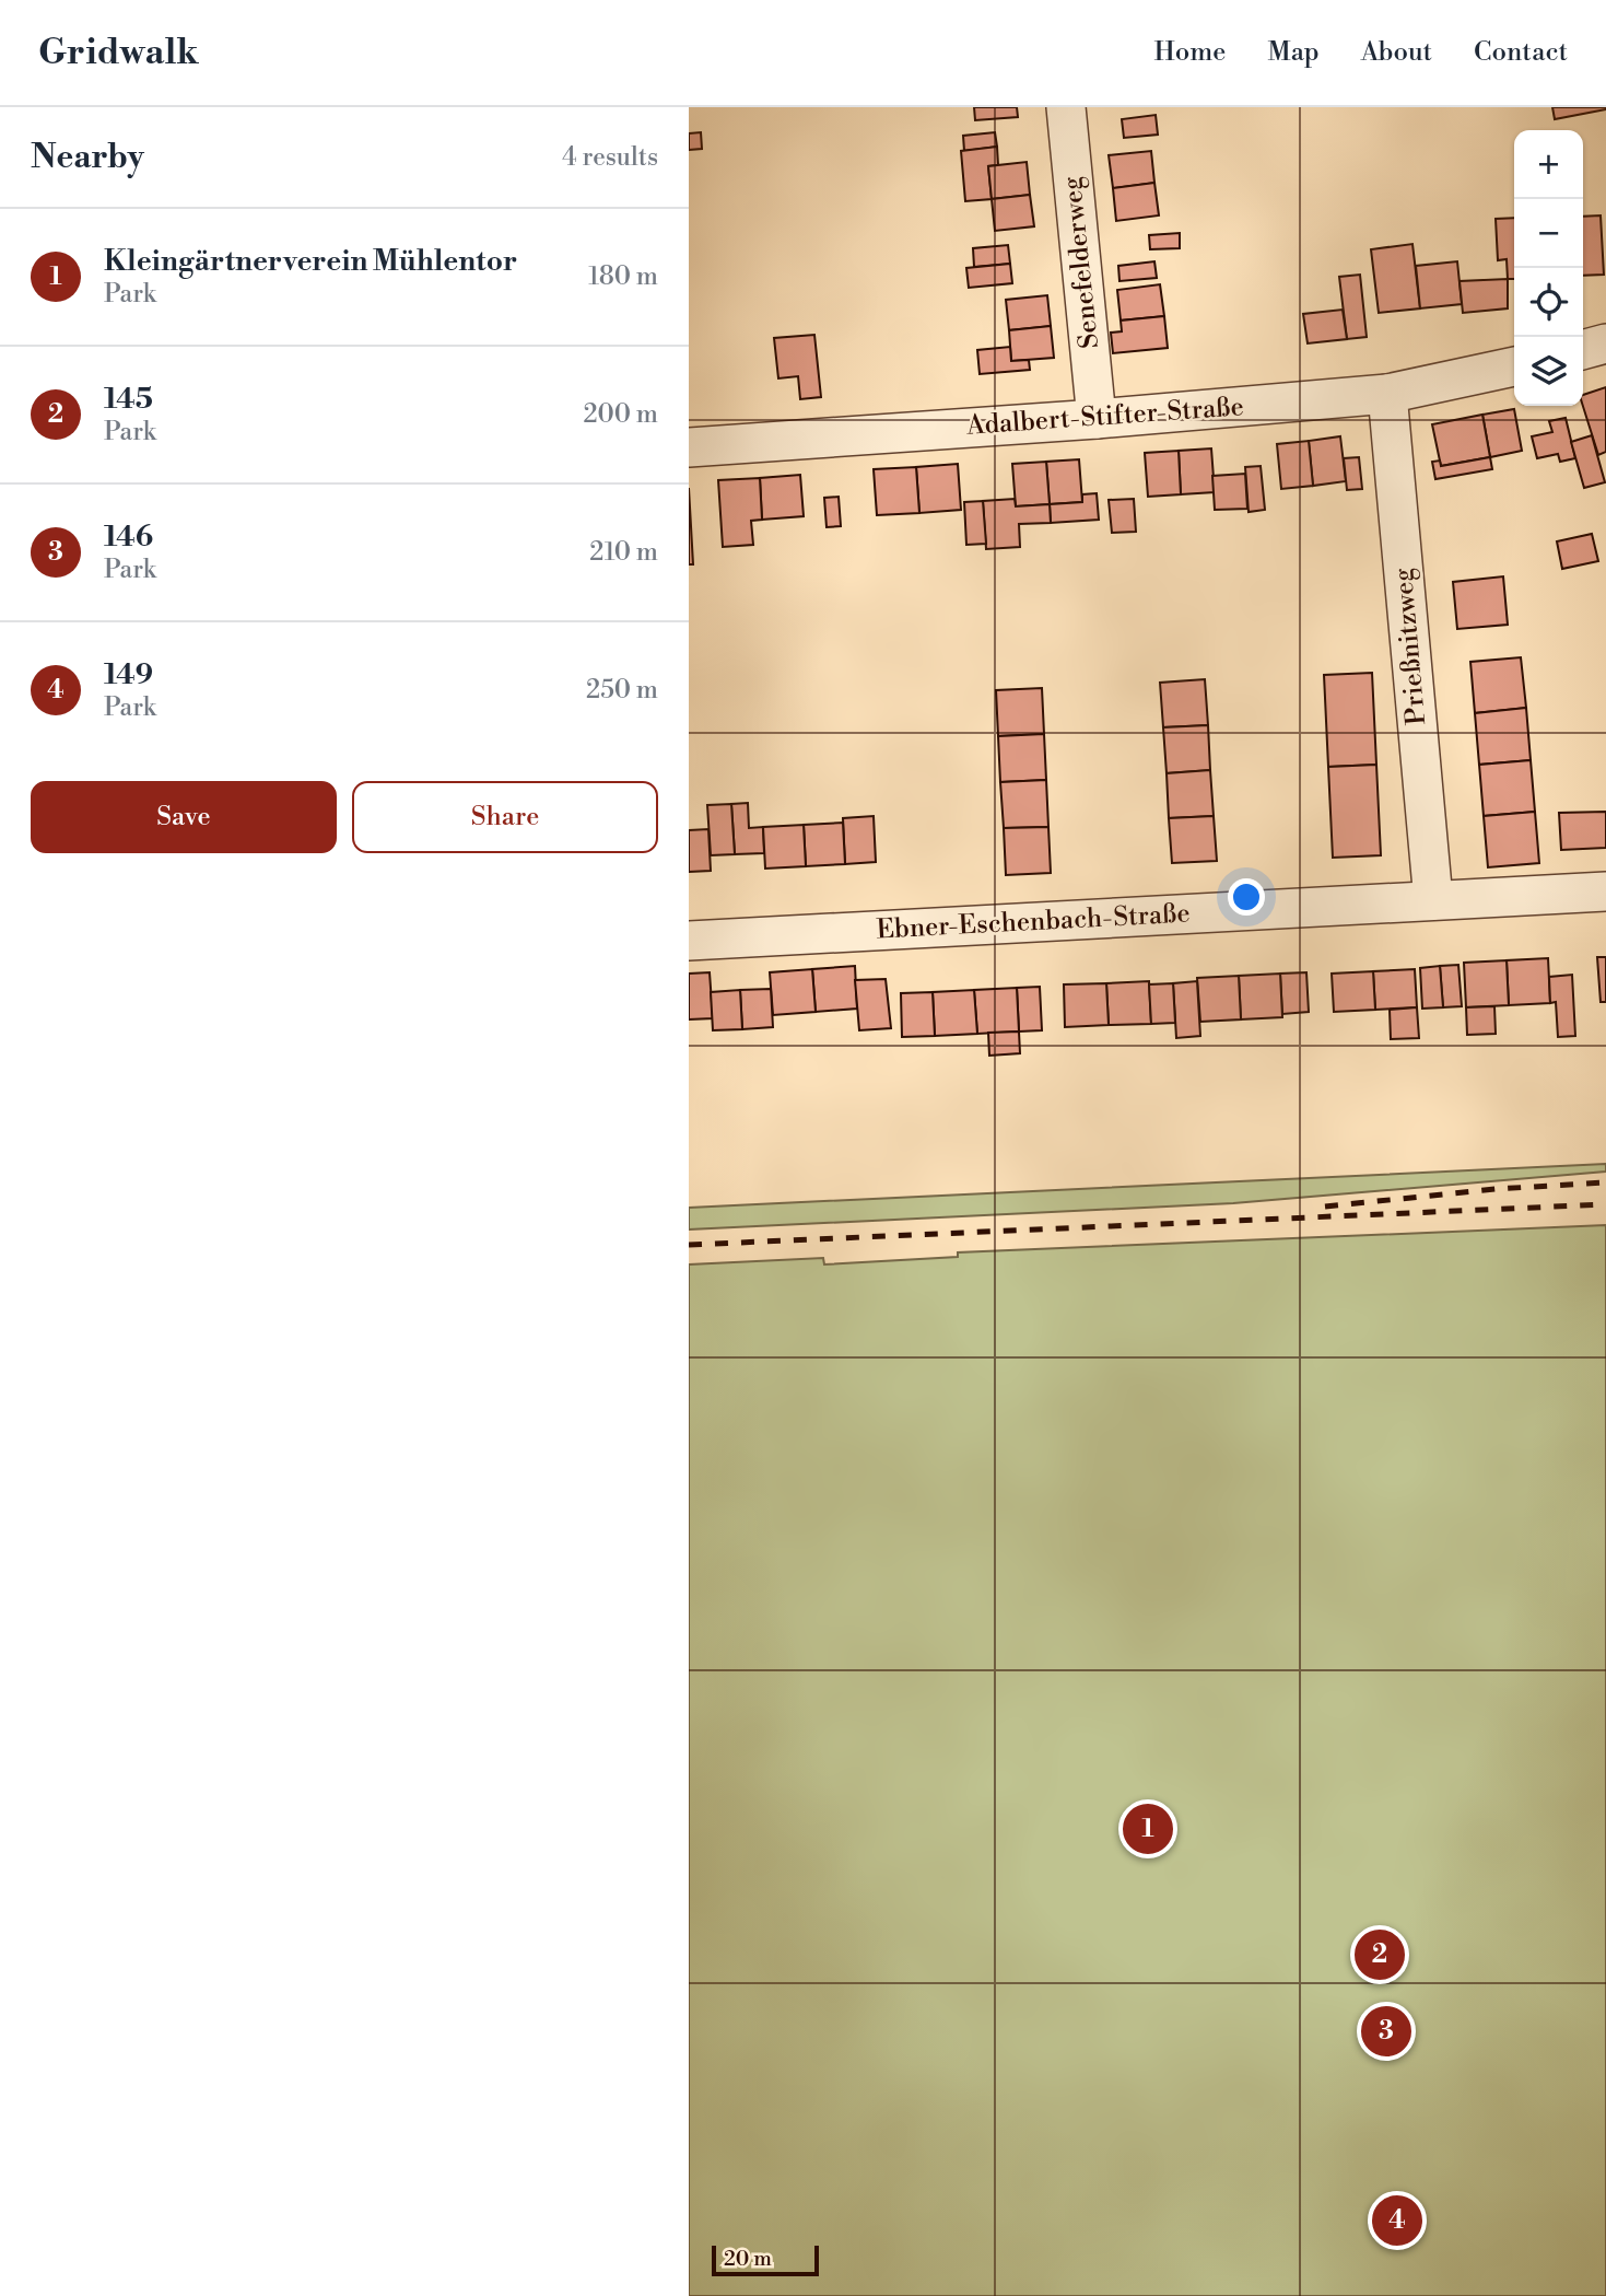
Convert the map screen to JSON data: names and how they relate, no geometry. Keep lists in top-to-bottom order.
{
  "streets": {
    "street": [
      "Senefelderweg",
      "Adalbert-Stifter-Straße",
      "Prießnitzweg",
      "Ebner-Eschenbach-Straße"
    ]
  },
  "crossings": [
    ["Senefelderweg", "Adalbert-Stifter-Straße"],
    ["Adalbert-Stifter-Straße", "Prießnitzweg"],
    ["Prießnitzweg", "Ebner-Eschenbach-Straße"]
  ],
  "scale_bar": "20 m",
  "page": {
    "header": "Gridwalk",
    "nav": [
      "Home",
      "Map",
      "About",
      "Contact"
    ],
    "heading": ["Nearby", "4 results"],
    "map_buttons": ["+", "−"],
    "list": [
      {
        "mark": "1",
        "name": "Kleingärtnerverein Mühlentor",
        "note": "Park",
        "value": "180 m"
      },
      {
        "mark": "2",
        "name": "145",
        "note": "Park",
        "value": "200 m"
      },
      {
        "mark": "3",
        "name": "146",
        "note": "Park",
        "value": "210 m"
      },
      {
        "mark": "4",
        "name": "149",
        "note": "Park",
        "value": "250 m"
      }
    ],
    "buttons": ["Save", "Share"],
    "pins": [
      "1",
      "2",
      "3",
      "4"
    ],
    "scale": "20 m"
  }
}
